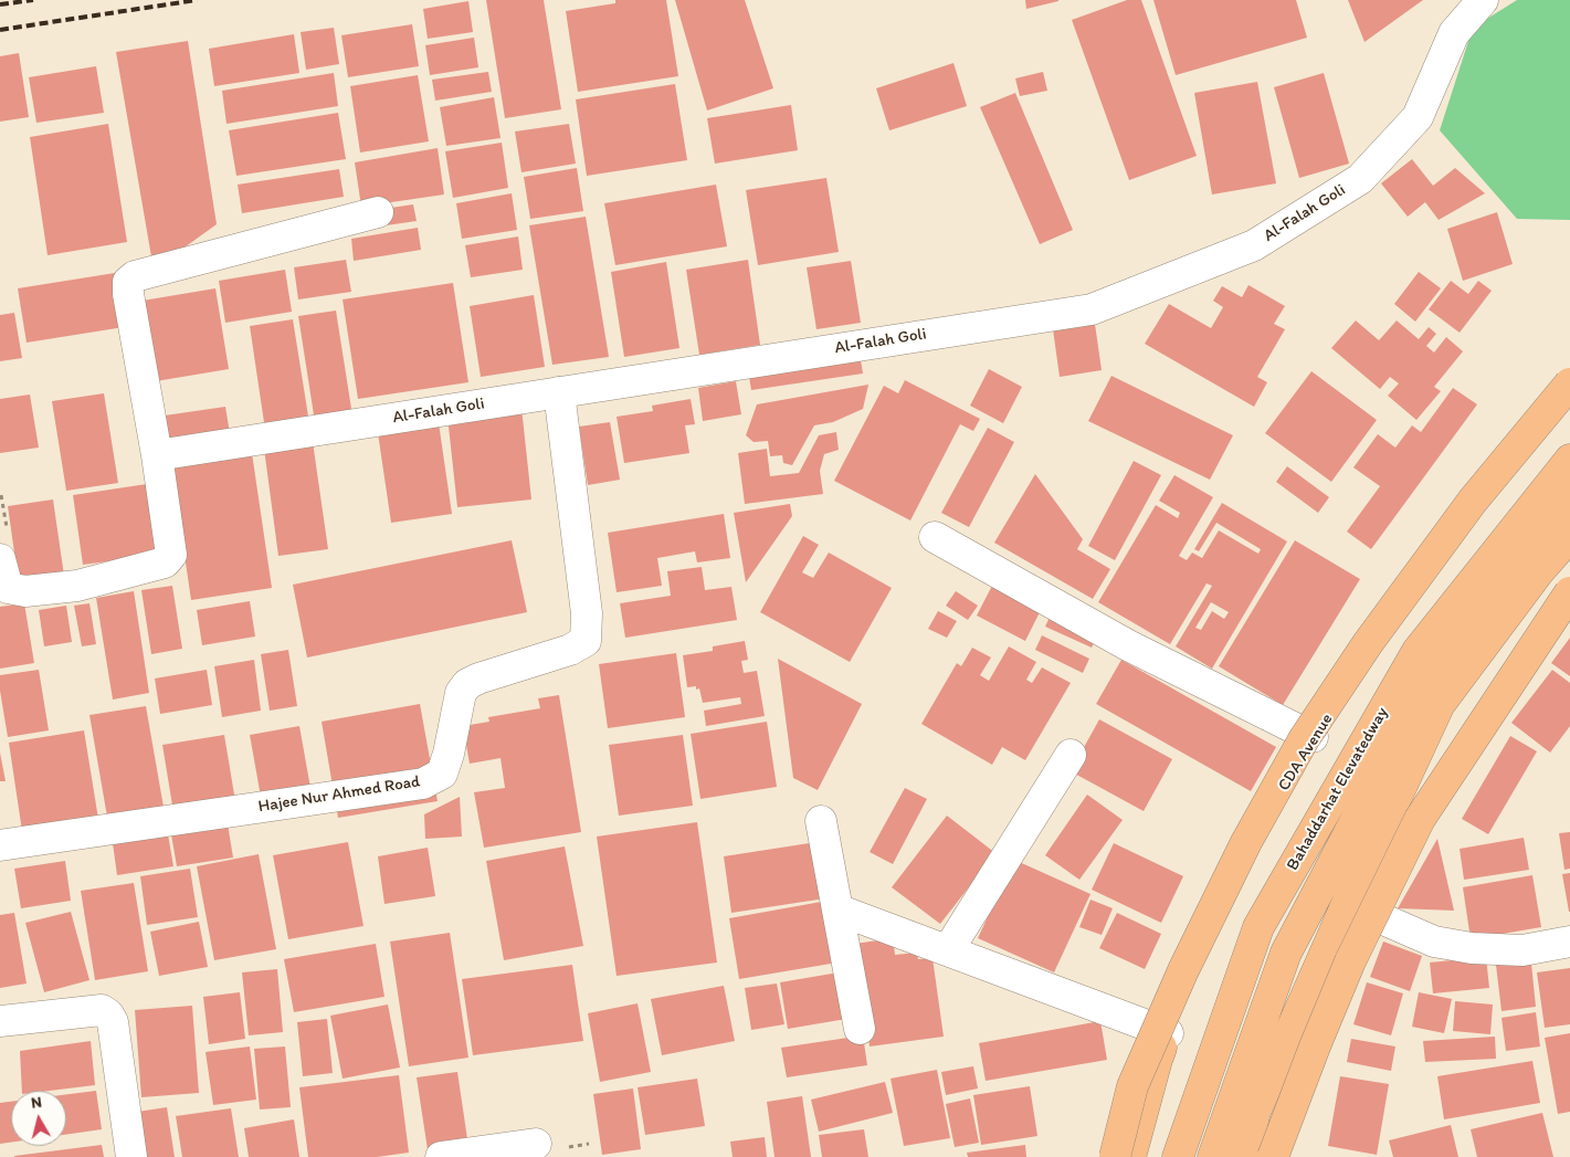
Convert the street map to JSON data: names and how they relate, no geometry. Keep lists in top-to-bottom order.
{
  "streets": {
    "main road": ["CDA Avenue", "Bahaddarhat Elevatedway"],
    "street": ["Al-Falah Goli", "Hajee Nur Ahmed Road"]
  },
  "crossings": [
    ["Al-Falah Goli", "Hajee Nur Ahmed Road"]
  ],
  "north": "top"
}
